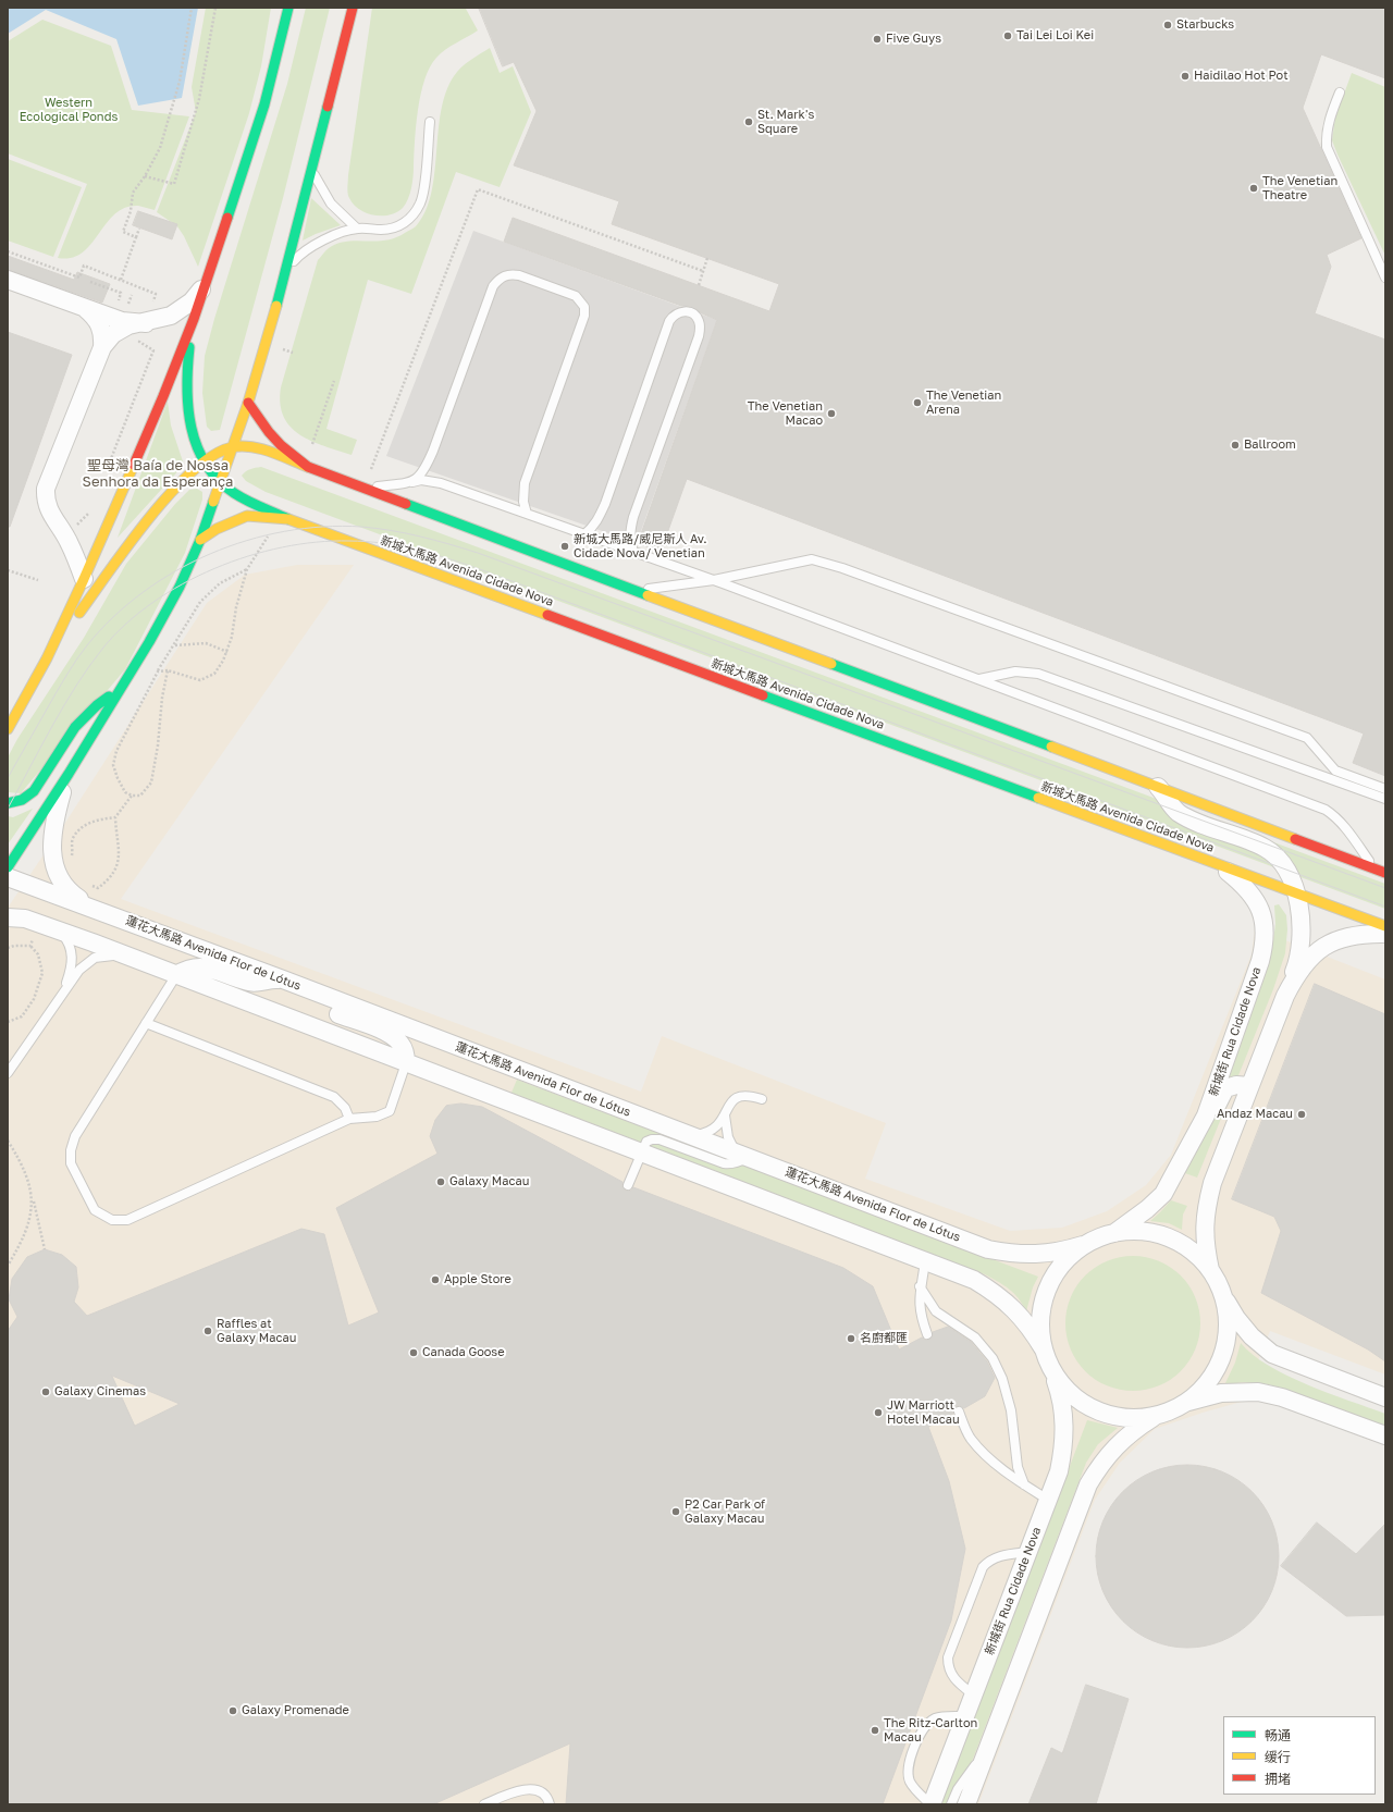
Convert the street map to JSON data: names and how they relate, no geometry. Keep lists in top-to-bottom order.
{
  "streets": {
    "main road": ["新城大馬路 Avenida Cidade Nova"],
    "street": ["蓮花大馬路 Avenida Flor de Lótus", "新城街 Rua Cidade Nova"]
  },
  "crossings": [
    ["新城大馬路 Avenida Cidade Nova", "新城街 Rua Cidade Nova"],
    ["蓮花大馬路 Avenida Flor de Lótus", "新城街 Rua Cidade Nova"]
  ],
  "districts": ["聖母灣 Baía de Nossa Senhora da Esperança"],
  "parks": ["Western Ecological Ponds"],
  "places": [
    "Starbucks",
    "Tai Lei Loi Kei",
    "Five Guys",
    "Haidilao Hot Pot",
    "St. Mark's Square",
    "The Venetian Theatre",
    "The Venetian Arena",
    "The Venetian Macao",
    "Ballroom",
    "新城大馬路/威尼斯人 Av. Cidade Nova/ Venetian",
    "Andaz Macau",
    "Galaxy Macau",
    "Apple Store",
    "Raffles at Galaxy Macau",
    "名廚都匯",
    "Canada Goose",
    "Galaxy Cinemas",
    "JW Marriott Hotel Macau",
    "P2 Car Park of Galaxy Macau",
    "Galaxy Promenade",
    "The Ritz-Carlton Macau"
  ],
  "legend": ["畅通", "缓行", "拥堵"]
}
